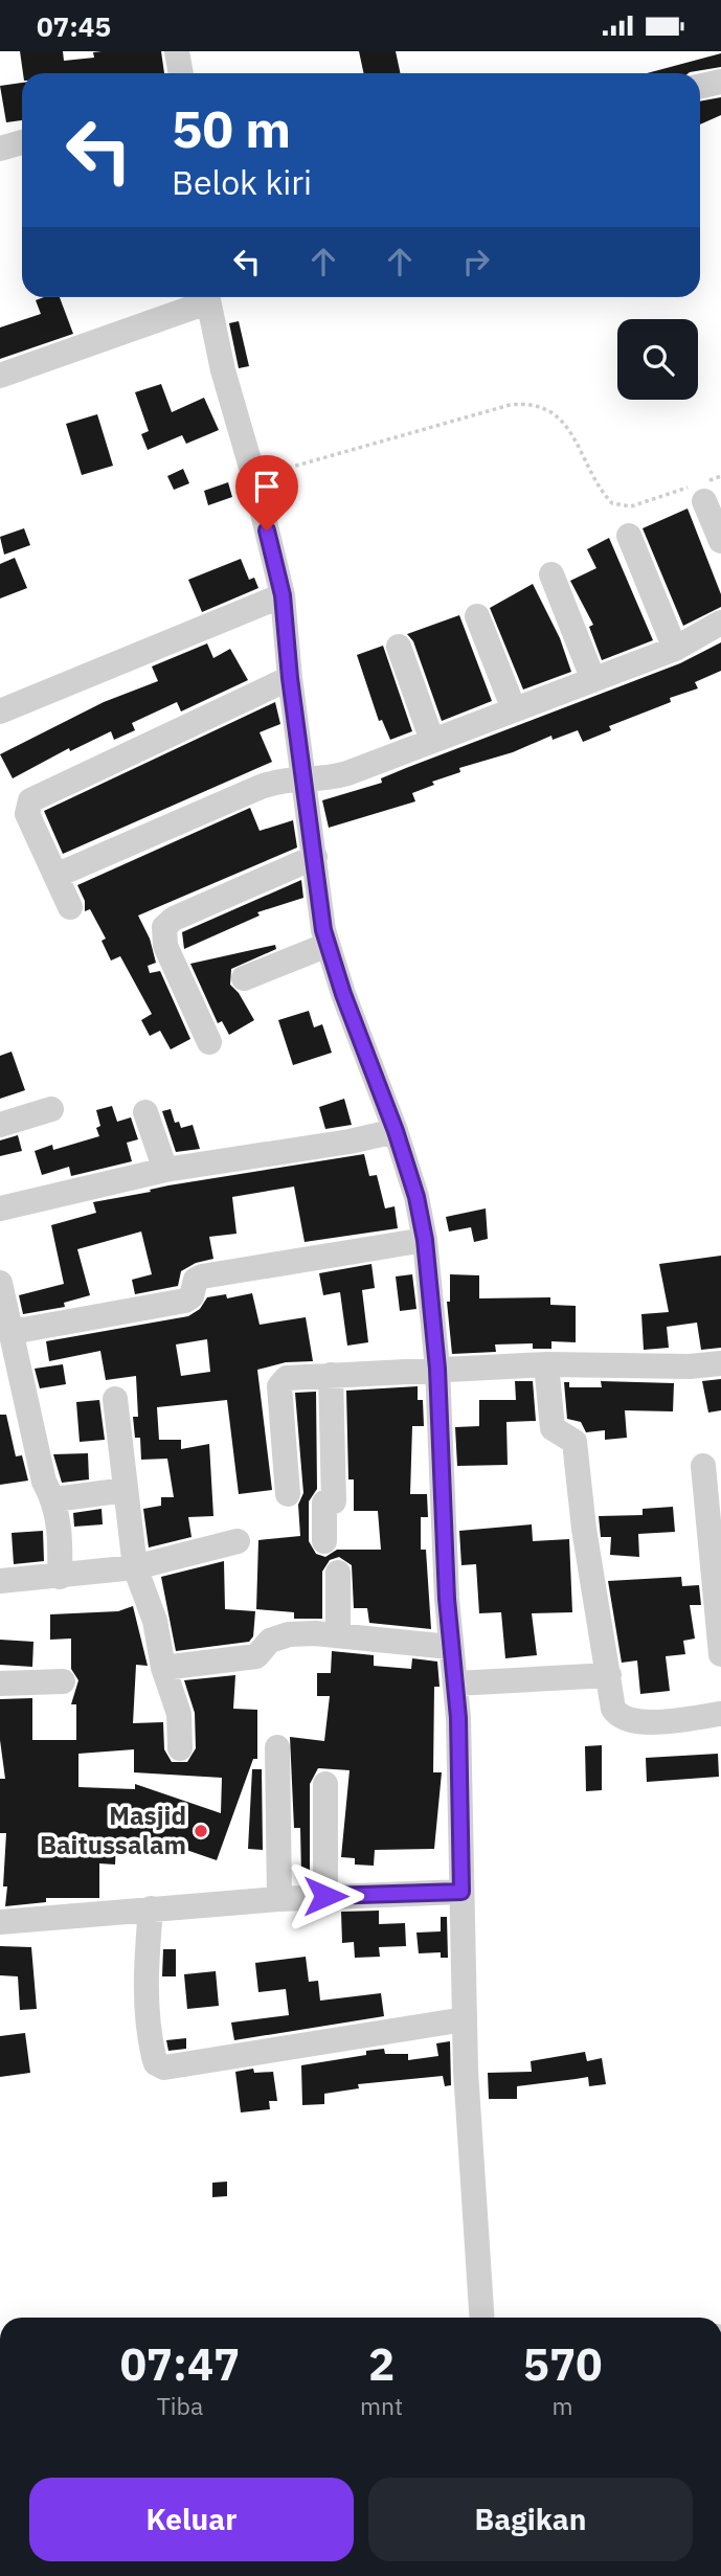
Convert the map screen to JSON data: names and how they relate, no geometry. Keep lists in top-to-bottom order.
{
  "places": ["Masjid Baitussalam"],
  "page": {
    "status": "07:45",
    "turn": ["50 m", "Belok kiri"],
    "eta": [
      "07:47",
      "Tiba",
      "2",
      "mnt",
      "570",
      "m"
    ],
    "buttons": ["Keluar", "Bagikan"]
  }
}
